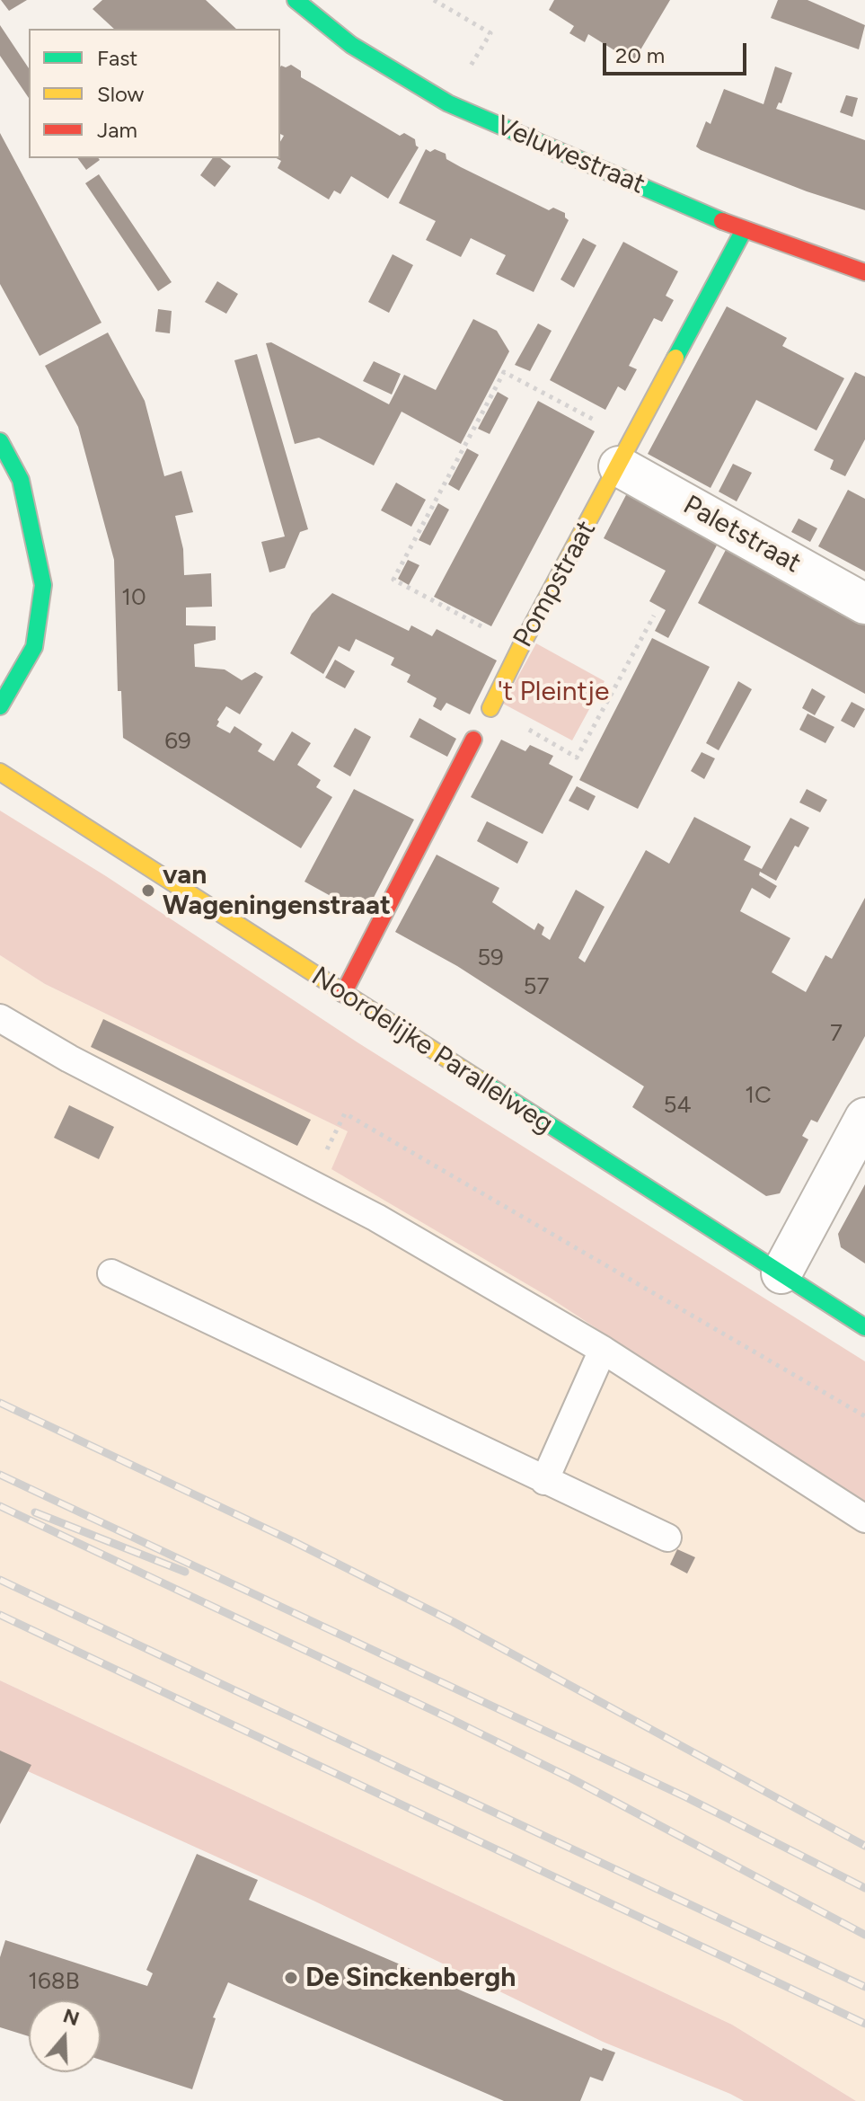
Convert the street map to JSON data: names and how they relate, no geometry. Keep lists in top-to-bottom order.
{
  "streets": {
    "street": [
      "Veluwestraat",
      "Paletstraat",
      "Pompstraat",
      "Noordelijke Parallelweg"
    ]
  },
  "crossings": [
    ["Veluwestraat", "Pompstraat"],
    ["Paletstraat", "Pompstraat"]
  ],
  "parks": ["'t Pleintje"],
  "places": ["van Wageningenstraat", "De Sinckenbergh"],
  "house_numbers": [
    "10",
    "69",
    "59",
    "57",
    "7",
    "1C",
    "54",
    "168B"
  ],
  "legend": ["Fast", "Slow", "Jam"],
  "scale_bar": "20 m",
  "north": "top"
}
